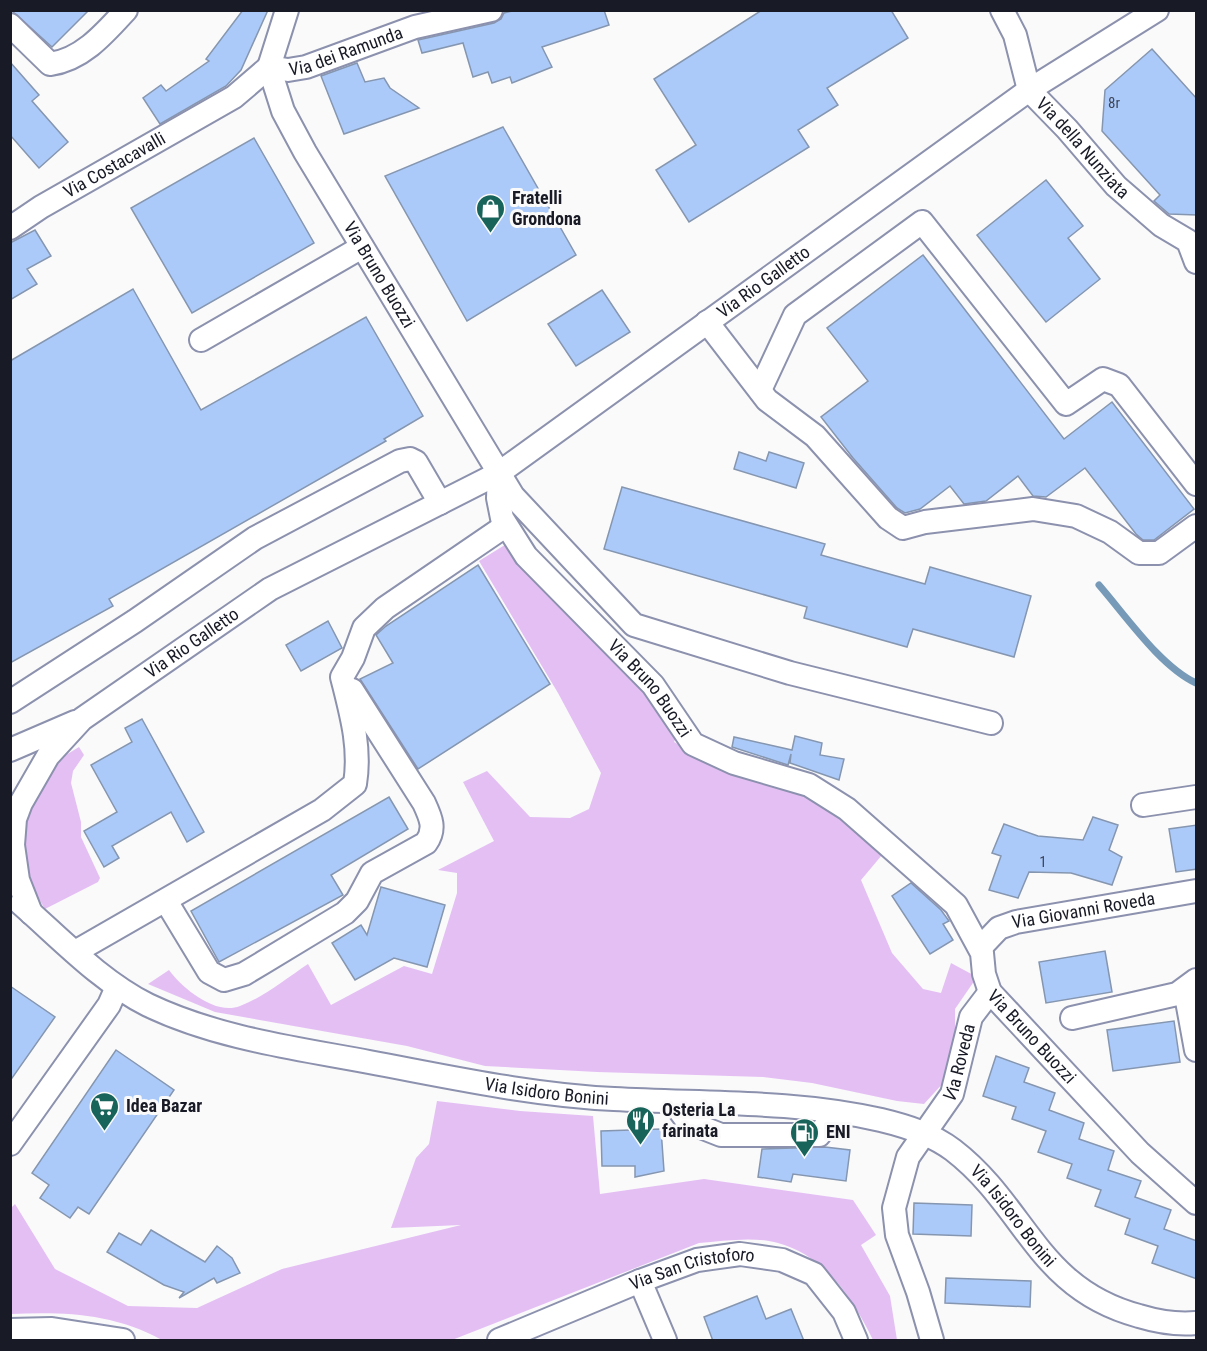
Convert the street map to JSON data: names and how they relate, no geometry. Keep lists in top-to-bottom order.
{
  "streets": {
    "street": [
      "Via dei Ramunda",
      "Via della Nunziata",
      "Via Costacavalli",
      "Via Bruno Buozzi",
      "Via Rio Galletto",
      "Via Giovanni Roveda",
      "Via Roveda",
      "Via Isidoro Bonini",
      "Via San Cristoforo"
    ]
  },
  "crossings": [
    ["Via dei Ramunda", "Via Costacavalli"],
    ["Via dei Ramunda", "Via Bruno Buozzi"],
    ["Via della Nunziata", "Via Rio Galletto"],
    ["Via Costacavalli", "Via Bruno Buozzi"],
    ["Via Bruno Buozzi", "Via Rio Galletto"],
    ["Via Bruno Buozzi", "Via Giovanni Roveda"],
    ["Via Bruno Buozzi", "Via Roveda"],
    ["Via Rio Galletto", "Via Isidoro Bonini"],
    ["Via Roveda", "Via Isidoro Bonini"]
  ],
  "places": {
    "shop": ["Fratelli Grondona"],
    "supermarket": ["Idea Bazar"],
    "restaurant": ["Osteria La farinata"],
    "fuel station": ["ENI"]
  },
  "house_numbers": ["8r", "1"]
}
